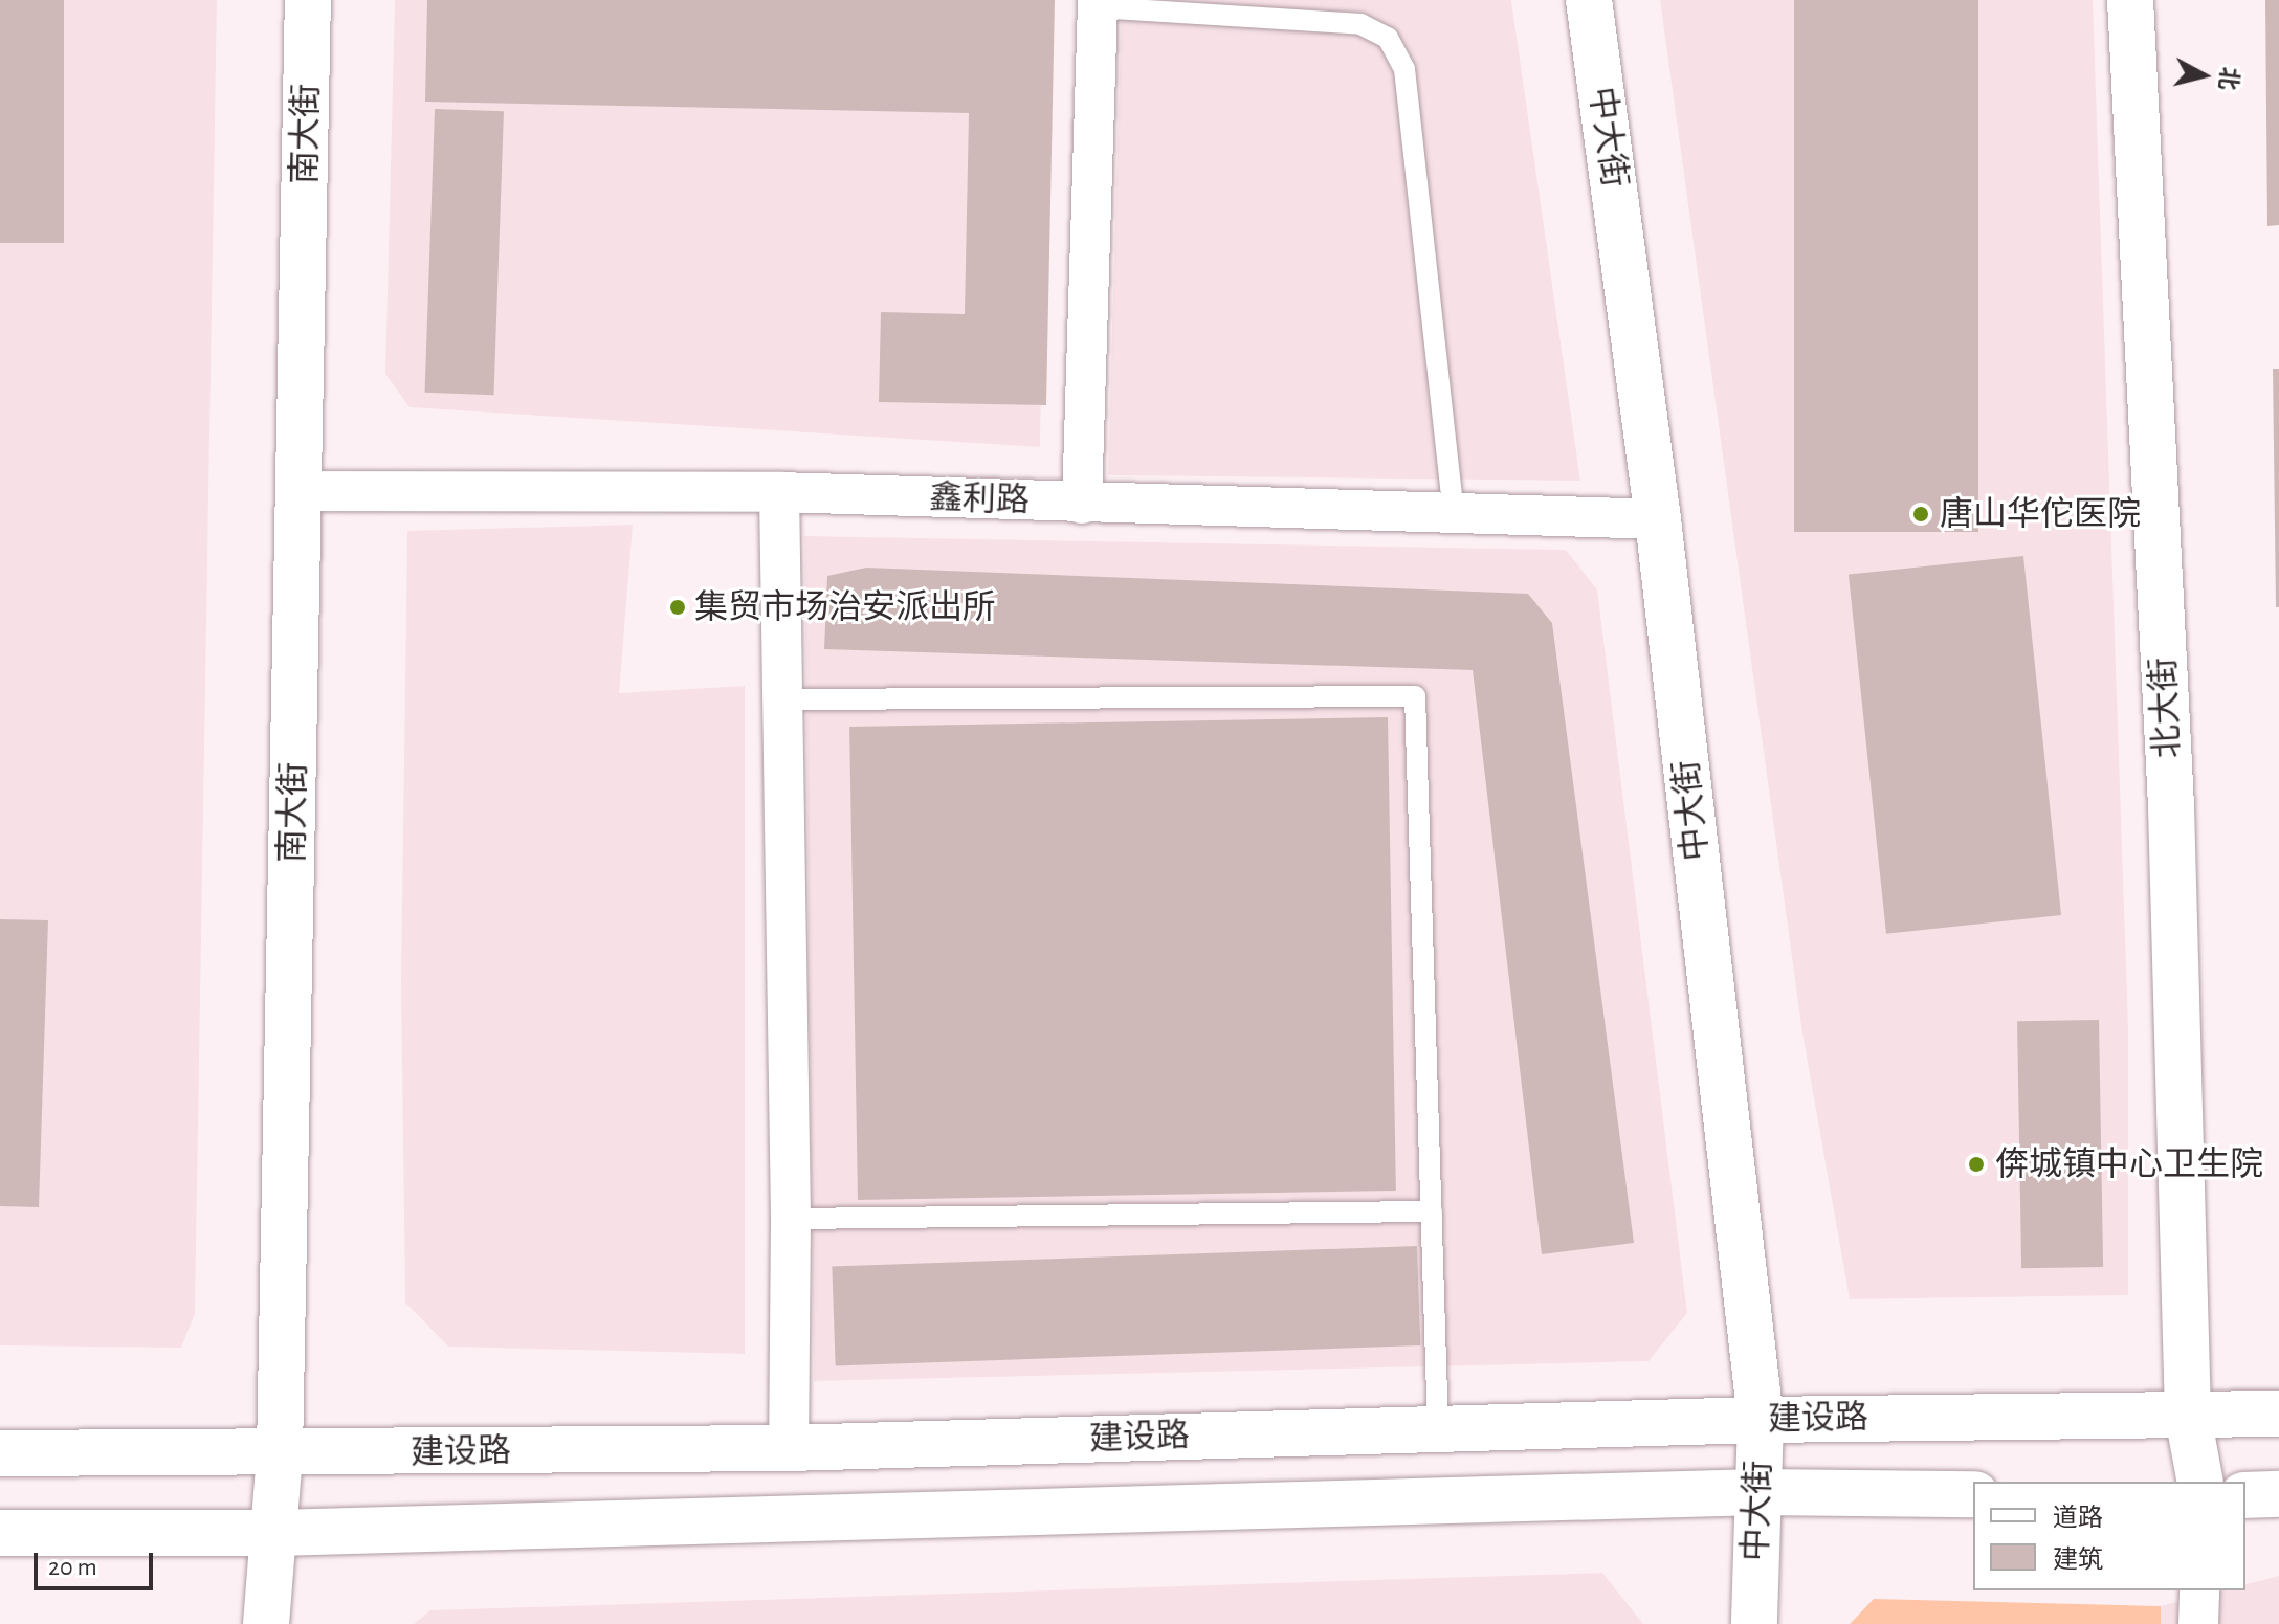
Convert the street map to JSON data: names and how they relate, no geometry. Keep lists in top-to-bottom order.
{
  "streets": {
    "main road": [
      "南大街",
      "中大街",
      "北大街",
      "建设路"
    ],
    "street": ["鑫利路"]
  },
  "crossings": [
    ["南大街", "鑫利路"],
    ["南大街", "建设路"],
    ["中大街", "鑫利路"],
    ["中大街", "建设路"],
    ["北大街", "建设路"]
  ],
  "places": ["唐山华佗医院", "集贸市场治安派出所", "倴城镇中心卫生院"],
  "legend": ["道路", "建筑"],
  "scale_bar": "20 m",
  "north": "right"
}
